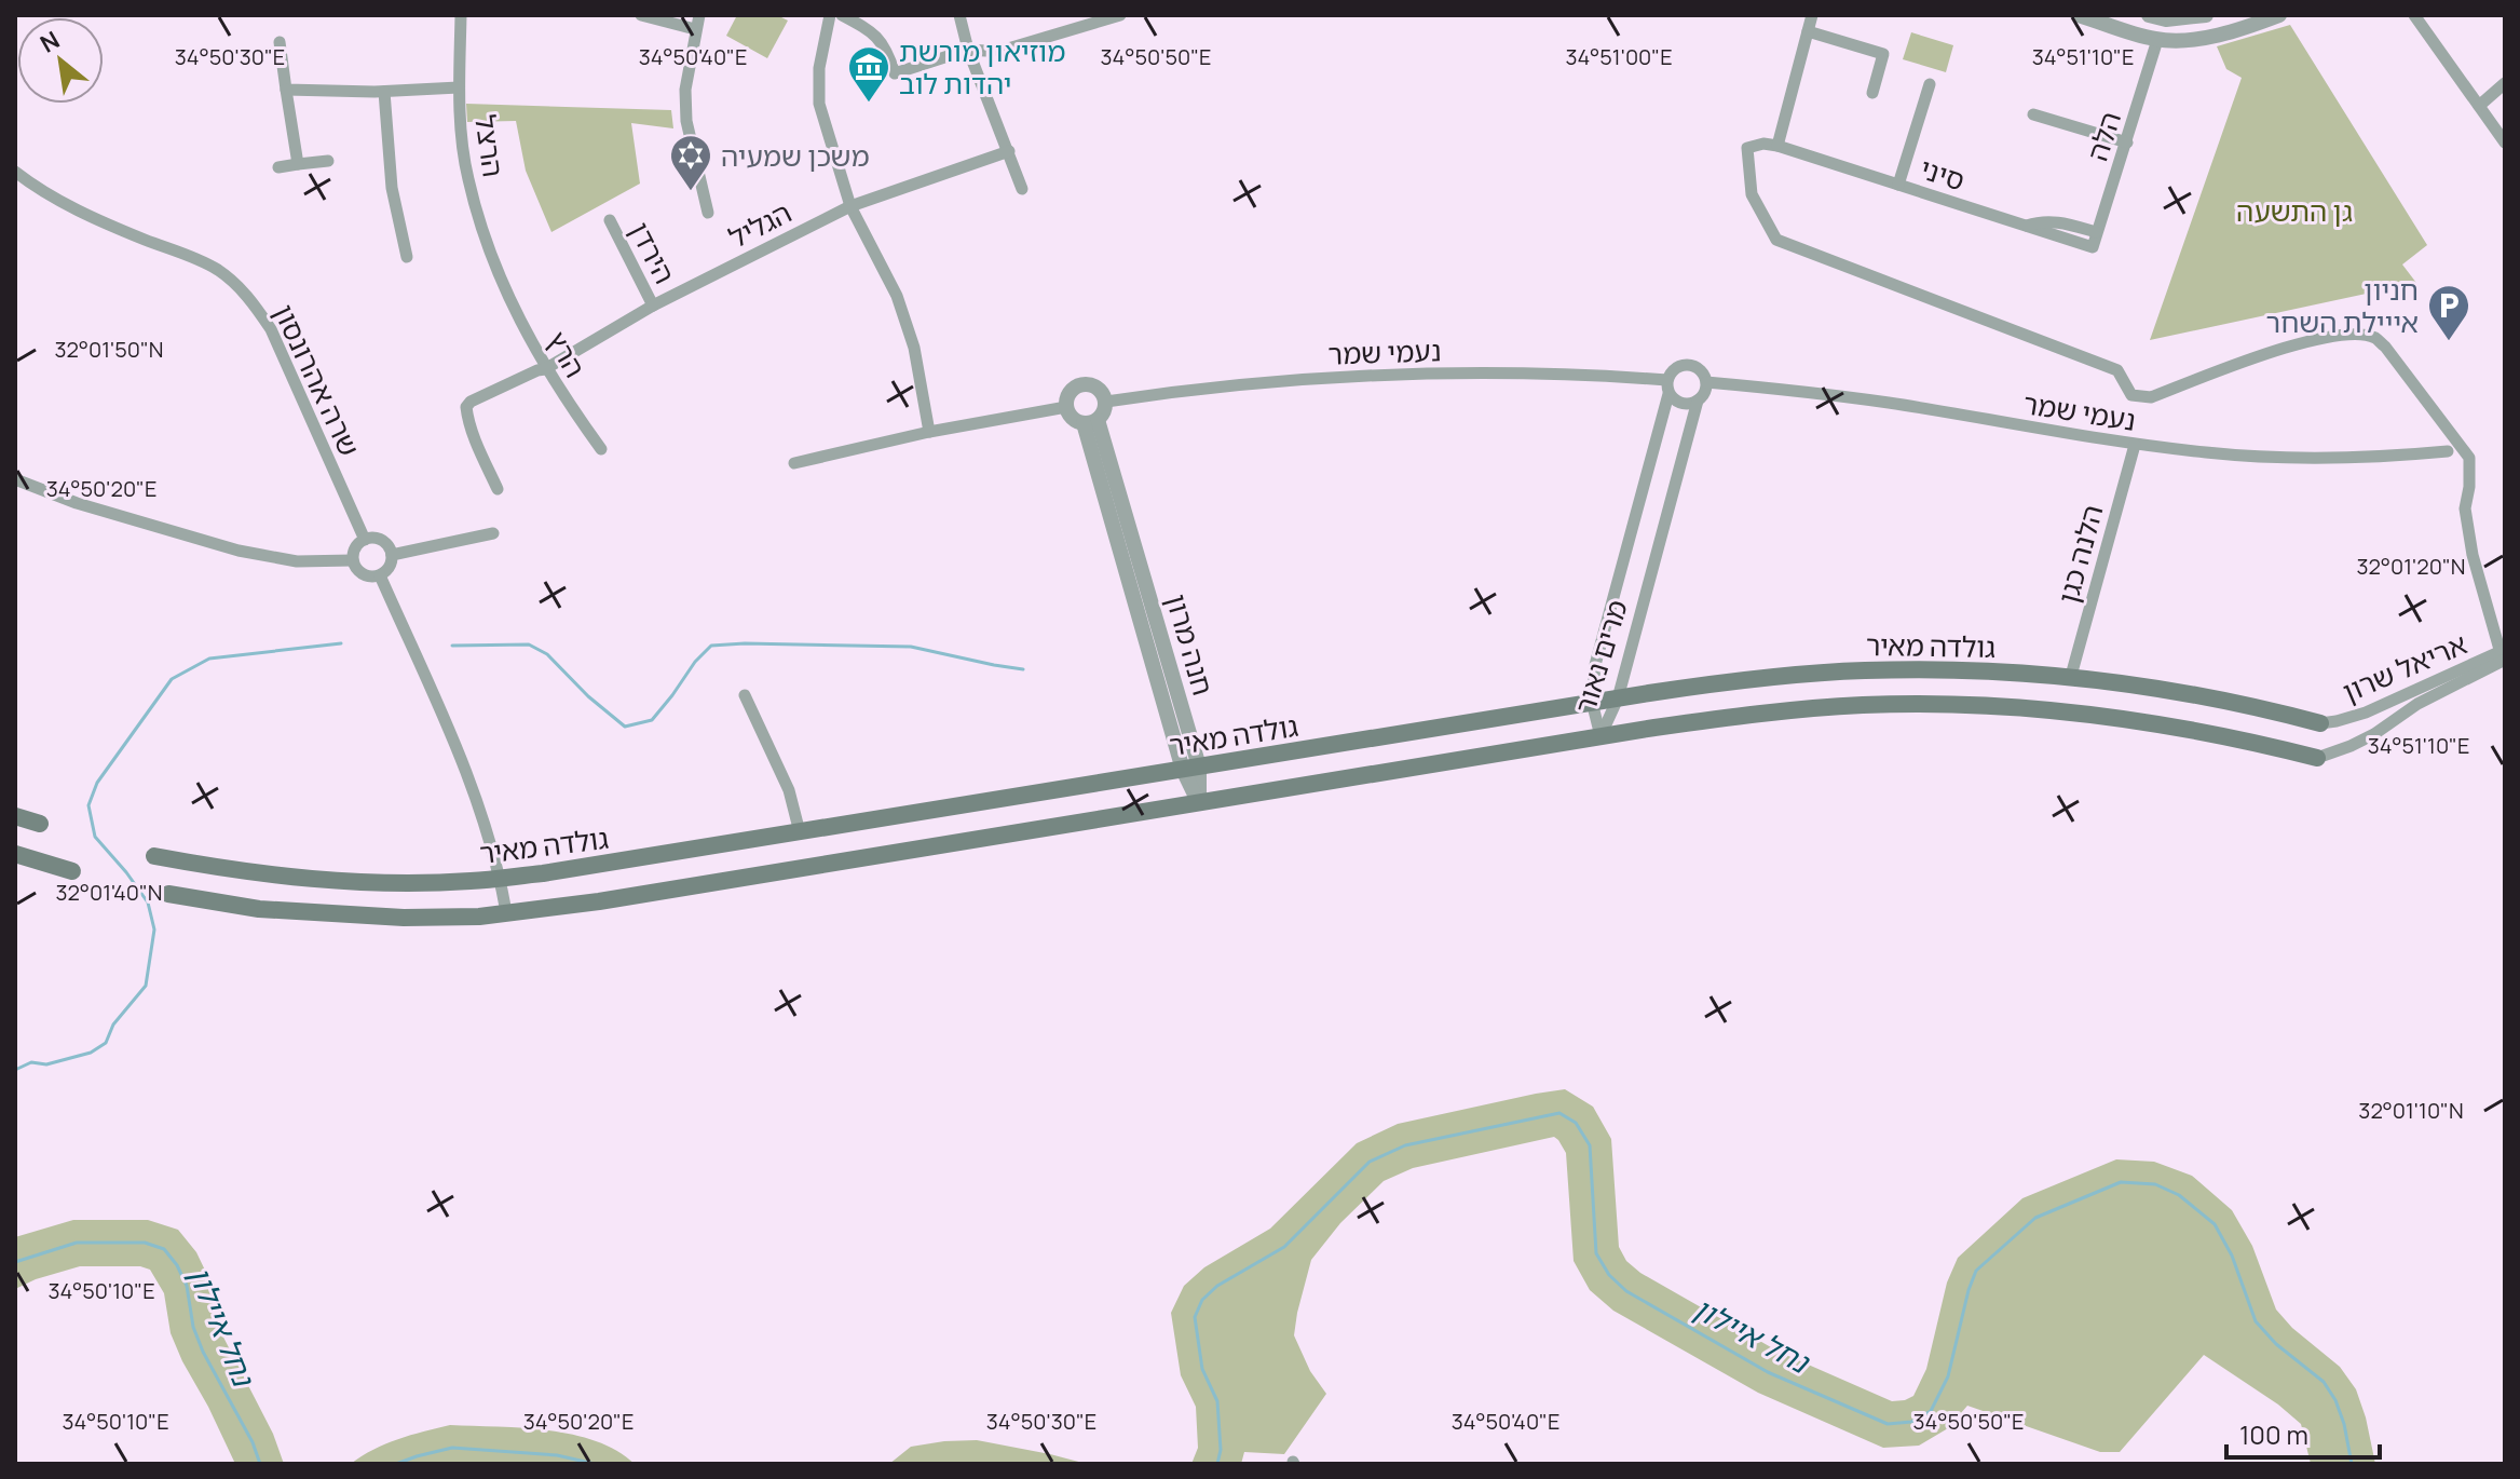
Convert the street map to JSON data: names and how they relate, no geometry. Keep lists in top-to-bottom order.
{
  "streets": {
    "main road": ["גולדה מאיר"],
    "street": [
      "הלה",
      "הרצל",
      "סיני",
      "הגליל",
      "הירדן",
      "נעמי שמר",
      "הרץ",
      "שרה אהרונסון",
      "הלנה כגן",
      "חנה מרון",
      "מרים נאור",
      "אריאל שרון"
    ]
  },
  "crossings": [
    ["הלה", "סיני"],
    ["הרצל", "הרץ"],
    ["הגליל", "הירדן"],
    ["הגליל", "הרץ"],
    ["נעמי שמר", "הלנה כגן"],
    ["נעמי שמר", "חנה מרון"],
    ["נעמי שמר", "מרים נאור"],
    ["הלנה כגן", "גולדה מאיר"],
    ["חנה מרון", "גולדה מאיר"],
    ["גולדה מאיר", "מרים נאור"],
    ["גולדה מאיר", "אריאל שרון"]
  ],
  "water": ["נחל איילון"],
  "parks": ["גן התשעה"],
  "places": {
    "museum": ["מוזיאון מורשת יהדות לוב"],
    "synagogue": ["משכן שמעיה"],
    "parking": ["חניון אייילת השחר"]
  },
  "scale_bar": "100 m",
  "north": "top left",
  "coordinates": [
    "34°50'30\"E",
    "34°50'50\"E",
    "34°50'40\"E",
    "34°51'00\"E",
    "34°51'10\"E",
    "32°01'50\"N",
    "34°50'20\"E",
    "32°01'20\"N",
    "32°01'40\"N",
    "32°01'10\"N",
    "34°50'10\"E"
  ]
}
